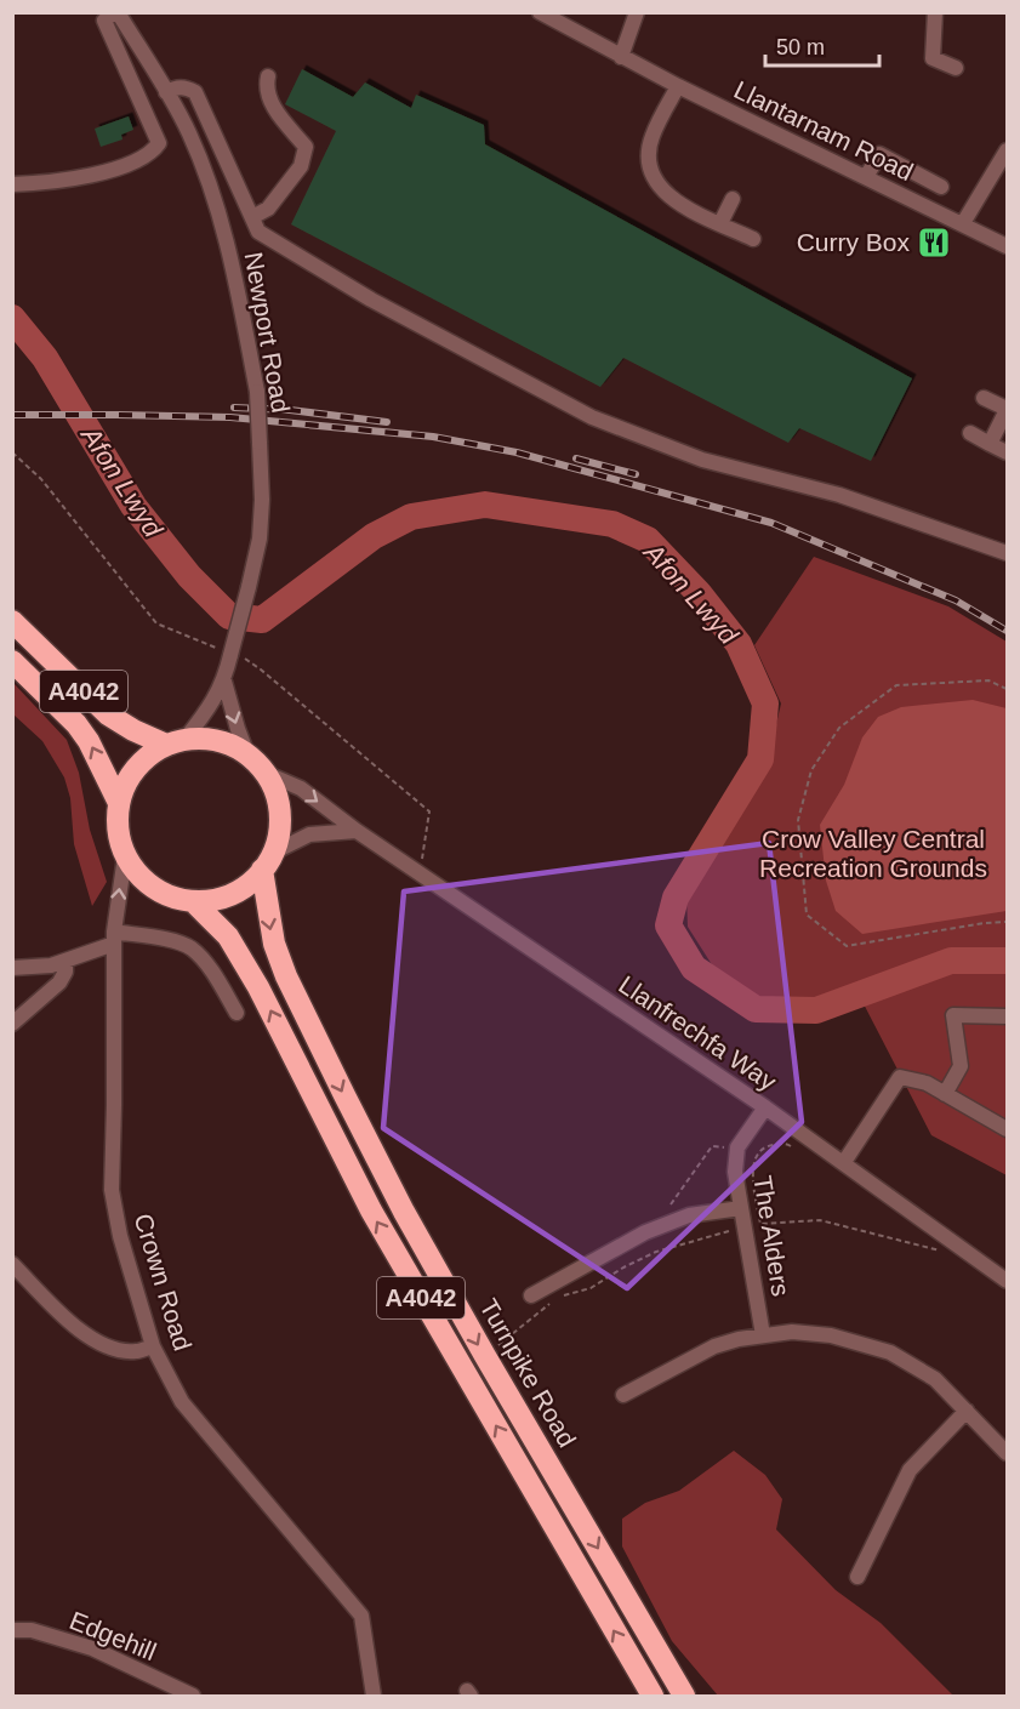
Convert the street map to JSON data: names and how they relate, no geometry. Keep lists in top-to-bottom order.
{
  "streets": {
    "highway": ["A4042", "Turnpike Road"],
    "street": [
      "Llantarnam Road",
      "Newport Road",
      "Llanfrechfa Way",
      "The Alders",
      "Crown Road",
      "Edgehill"
    ]
  },
  "crossings": [
    ["Newport Road", "A4042"],
    ["Newport Road", "Llanfrechfa Way"],
    ["Newport Road", "Crown Road"],
    ["Newport Road", "Turnpike Road"],
    ["A4042", "Llanfrechfa Way"],
    ["A4042", "Crown Road"],
    ["A4042", "Turnpike Road"],
    ["Llanfrechfa Way", "The Alders"],
    ["Llanfrechfa Way", "Crown Road"],
    ["Llanfrechfa Way", "Turnpike Road"],
    ["Crown Road", "Turnpike Road"]
  ],
  "water": ["Afon Lwyd"],
  "parks": ["Crow Valley Central Recreation Grounds"],
  "places": {
    "restaurant": ["Curry Box"]
  },
  "scale_bar": "50 m"
}
